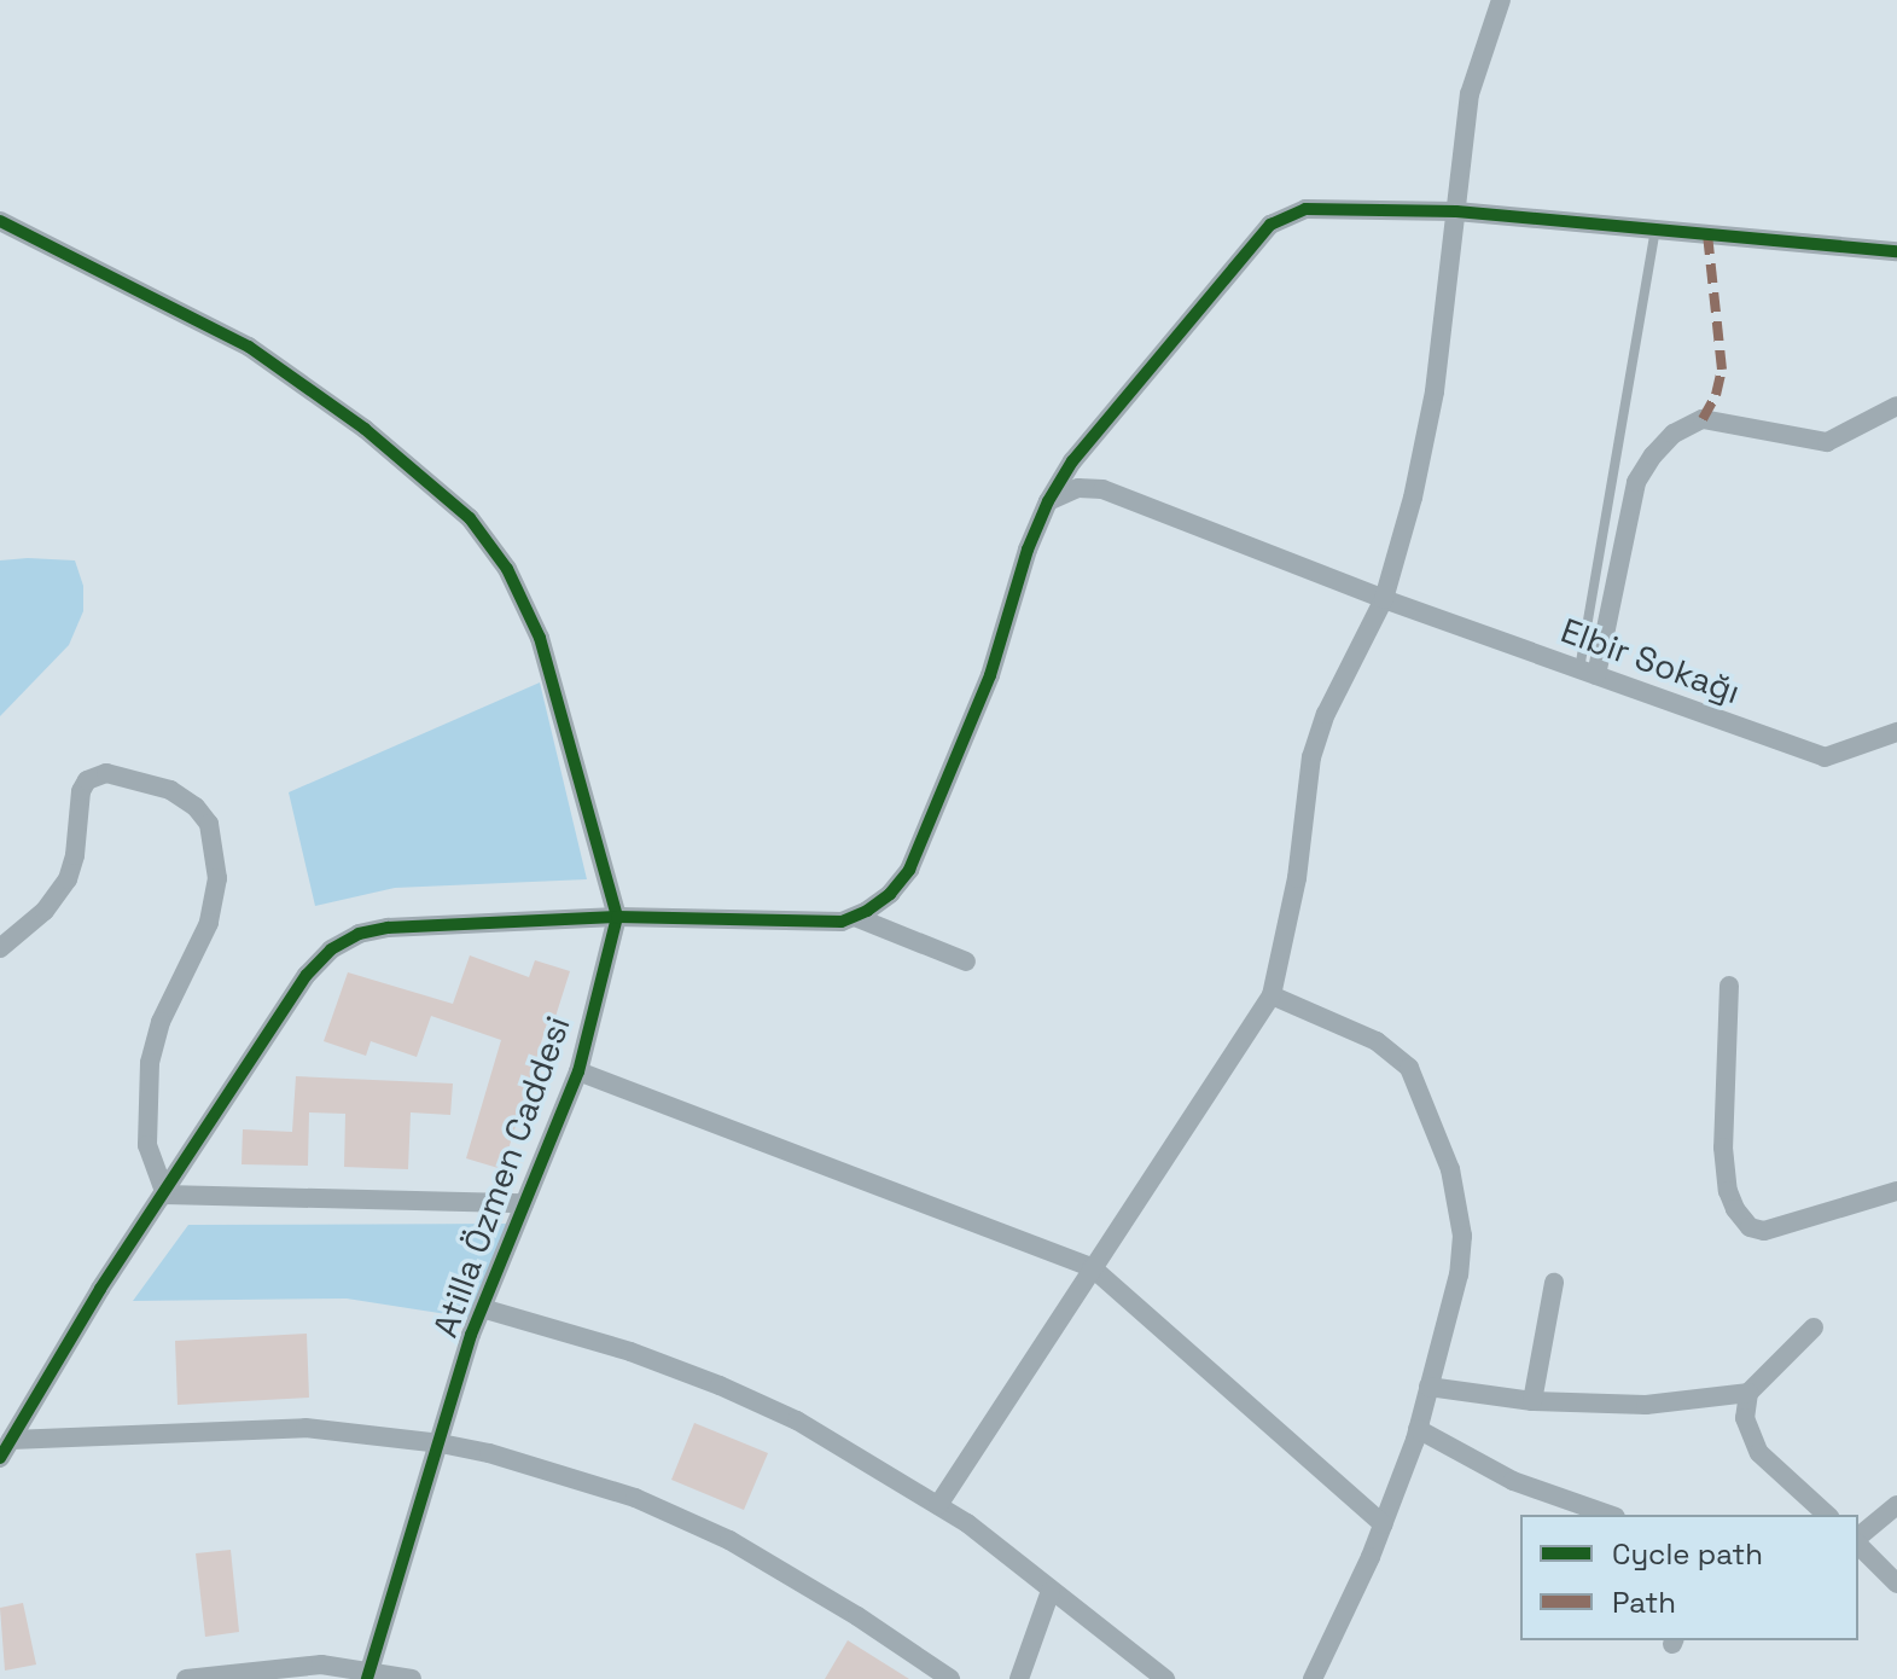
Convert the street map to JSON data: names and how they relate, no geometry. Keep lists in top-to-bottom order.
{
  "streets": {
    "street": ["Elbir Sokağı", "Atilla Özmen Caddesi"]
  },
  "legend": ["Cycle path", "Path"]
}
